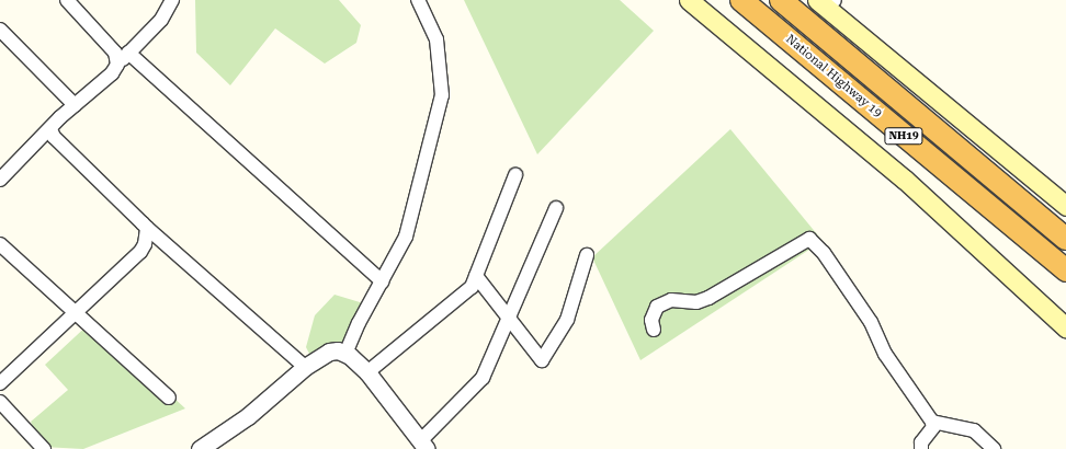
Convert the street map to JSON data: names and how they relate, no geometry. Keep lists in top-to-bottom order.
{
  "streets": {
    "highway": ["National Highway 19", "NH19"]
  }
}
